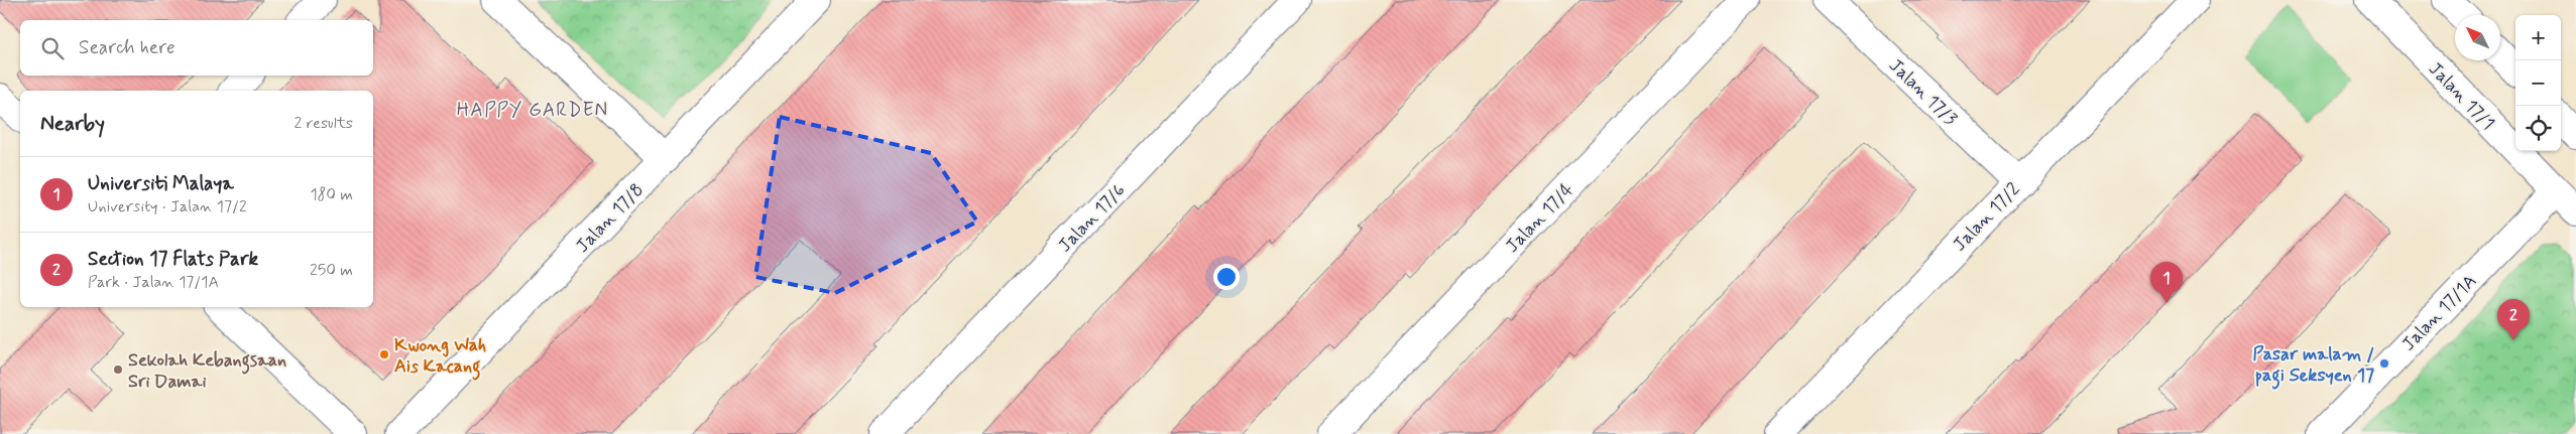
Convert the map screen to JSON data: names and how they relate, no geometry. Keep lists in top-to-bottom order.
{
  "streets": {
    "street": [
      "Jalan 17/3",
      "Jalan 17/1",
      "Jalan 17/2",
      "Jalan 17/8",
      "Jalan 17/6",
      "Jalan 17/4",
      "Jalan 17/1A"
    ]
  },
  "crossings": [
    ["Jalan 17/3", "Jalan 17/2"],
    ["Jalan 17/1", "Jalan 17/1A"]
  ],
  "districts": ["HAPPY GARDEN"],
  "places": ["Kwong Wah Ais Kacang", "Pasar malam / pagi Seksyen 17", "Sekolah Kebangsaan Sri Damai"],
  "north": "top left",
  "page": {
    "map_buttons": ["+", "−"],
    "search": "Search here",
    "heading": ["Nearby", "2 results"],
    "list": [
      {
        "mark": "1",
        "name": "Universiti Malaya",
        "note": "University · Jalan 17/2",
        "value": "180 m"
      },
      {
        "mark": "2",
        "name": "Section 17 Flats Park",
        "note": "Park · Jalan 17/1A",
        "value": "250 m"
      }
    ],
    "pins": ["1", "2"]
  }
}
